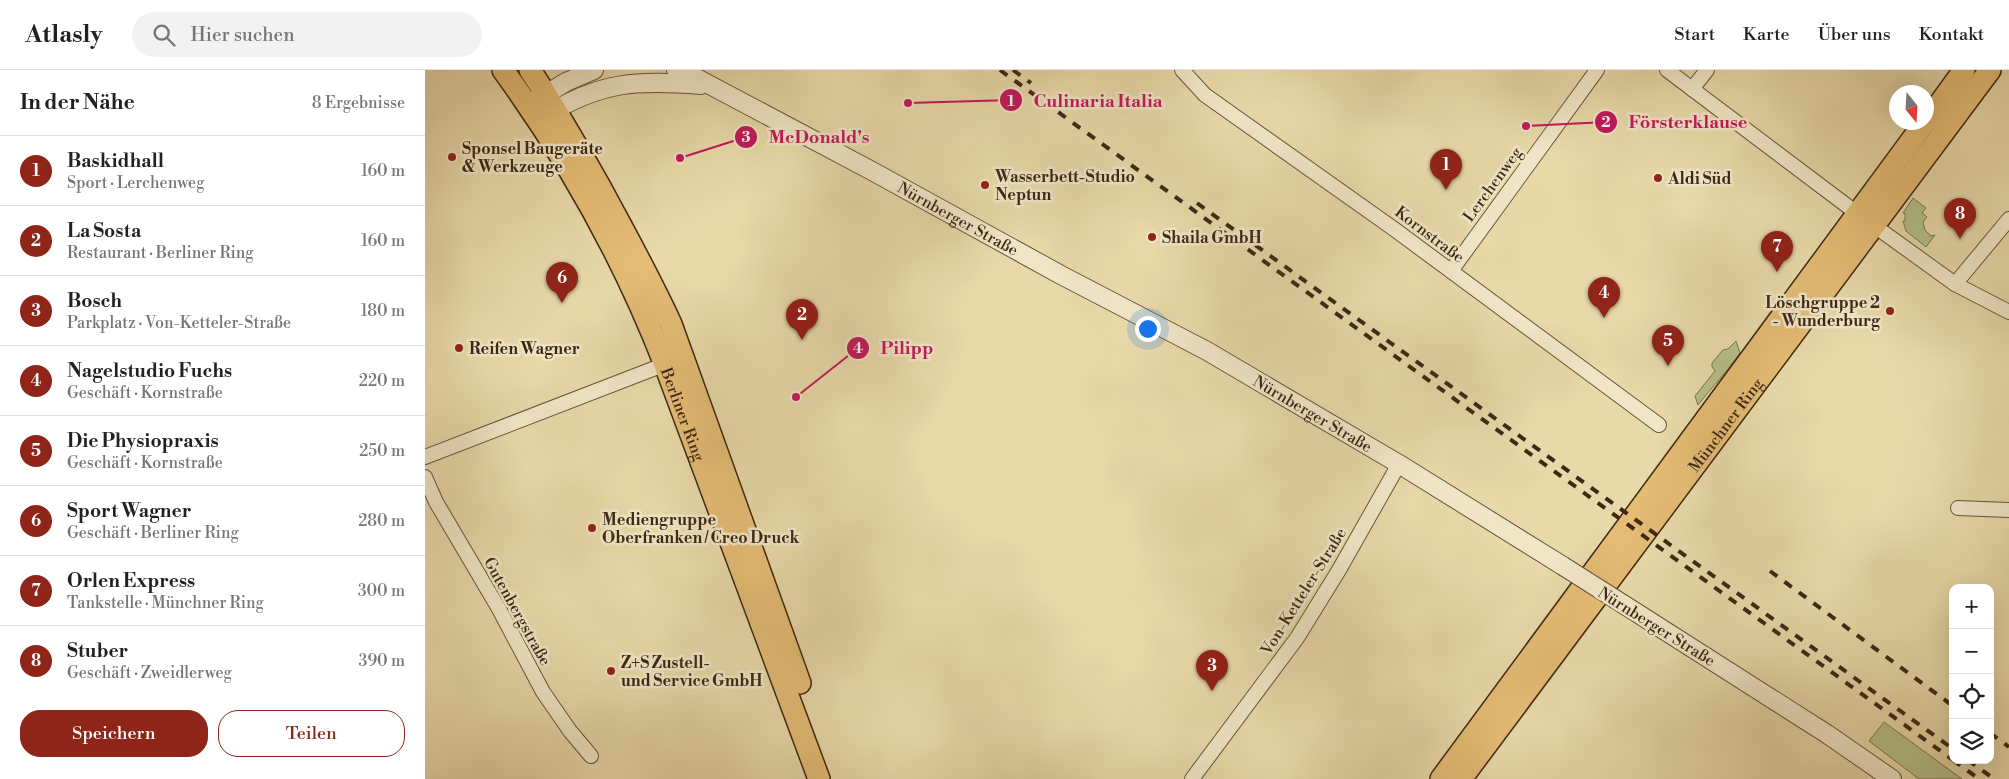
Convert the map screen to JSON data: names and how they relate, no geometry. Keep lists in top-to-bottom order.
{
  "streets": {
    "main road": ["Berliner Ring", "Münchner Ring"],
    "street": [
      "Lerchenweg",
      "Nürnberger Straße",
      "Kornstraße",
      "Von-Ketteler-Straße",
      "Gutenbergstraße"
    ]
  },
  "crossings": [
    ["Lerchenweg", "Kornstraße"],
    ["Nürnberger Straße", "Berliner Ring"],
    ["Nürnberger Straße", "Von-Ketteler-Straße"]
  ],
  "places": [
    "Culinaria Italia",
    "Försterklause",
    "Sponsel Baugeräte & Werkzeuge",
    "McDonald's",
    "Aldi Süd",
    "Wasserbett-Studio Neptun",
    "Shaila GmbH",
    "Löschgruppe 2 - Wunderburg",
    "Reifen Wagner",
    "Pilipp",
    "Mediengruppe Oberfranken / Creo Druck",
    "Z+S Zustell- und Service GmbH"
  ],
  "north": "bottom",
  "page": {
    "header": "Atlasly",
    "search": "Hier suchen",
    "nav": [
      "Start",
      "Karte",
      "Über uns",
      "Kontakt"
    ],
    "heading": ["In der Nähe", "8 Ergebnisse"],
    "list": [
      {
        "mark": "1",
        "name": "Baskidhall",
        "note": "Sport · Lerchenweg",
        "value": "160 m"
      },
      {
        "mark": "2",
        "name": "La Sosta",
        "note": "Restaurant · Berliner Ring",
        "value": "160 m"
      },
      {
        "mark": "3",
        "name": "Bosch",
        "note": "Parkplatz · Von-Ketteler-Straße",
        "value": "180 m"
      },
      {
        "mark": "4",
        "name": "Nagelstudio Fuchs",
        "note": "Geschäft · Kornstraße",
        "value": "220 m"
      },
      {
        "mark": "5",
        "name": "Die Physiopraxis",
        "note": "Geschäft · Kornstraße",
        "value": "250 m"
      },
      {
        "mark": "6",
        "name": "Sport Wagner",
        "note": "Geschäft · Berliner Ring",
        "value": "280 m"
      },
      {
        "mark": "7",
        "name": "Orlen Express",
        "note": "Tankstelle · Münchner Ring",
        "value": "300 m"
      },
      {
        "mark": "8",
        "name": "Stuber",
        "note": "Geschäft · Zweidlerweg",
        "value": "390 m"
      }
    ],
    "pins": [
      "1",
      "8",
      "7",
      "6",
      "4",
      "2",
      "5",
      "3"
    ],
    "map_buttons": ["+", "−"],
    "buttons": ["Speichern", "Teilen"]
  }
}
